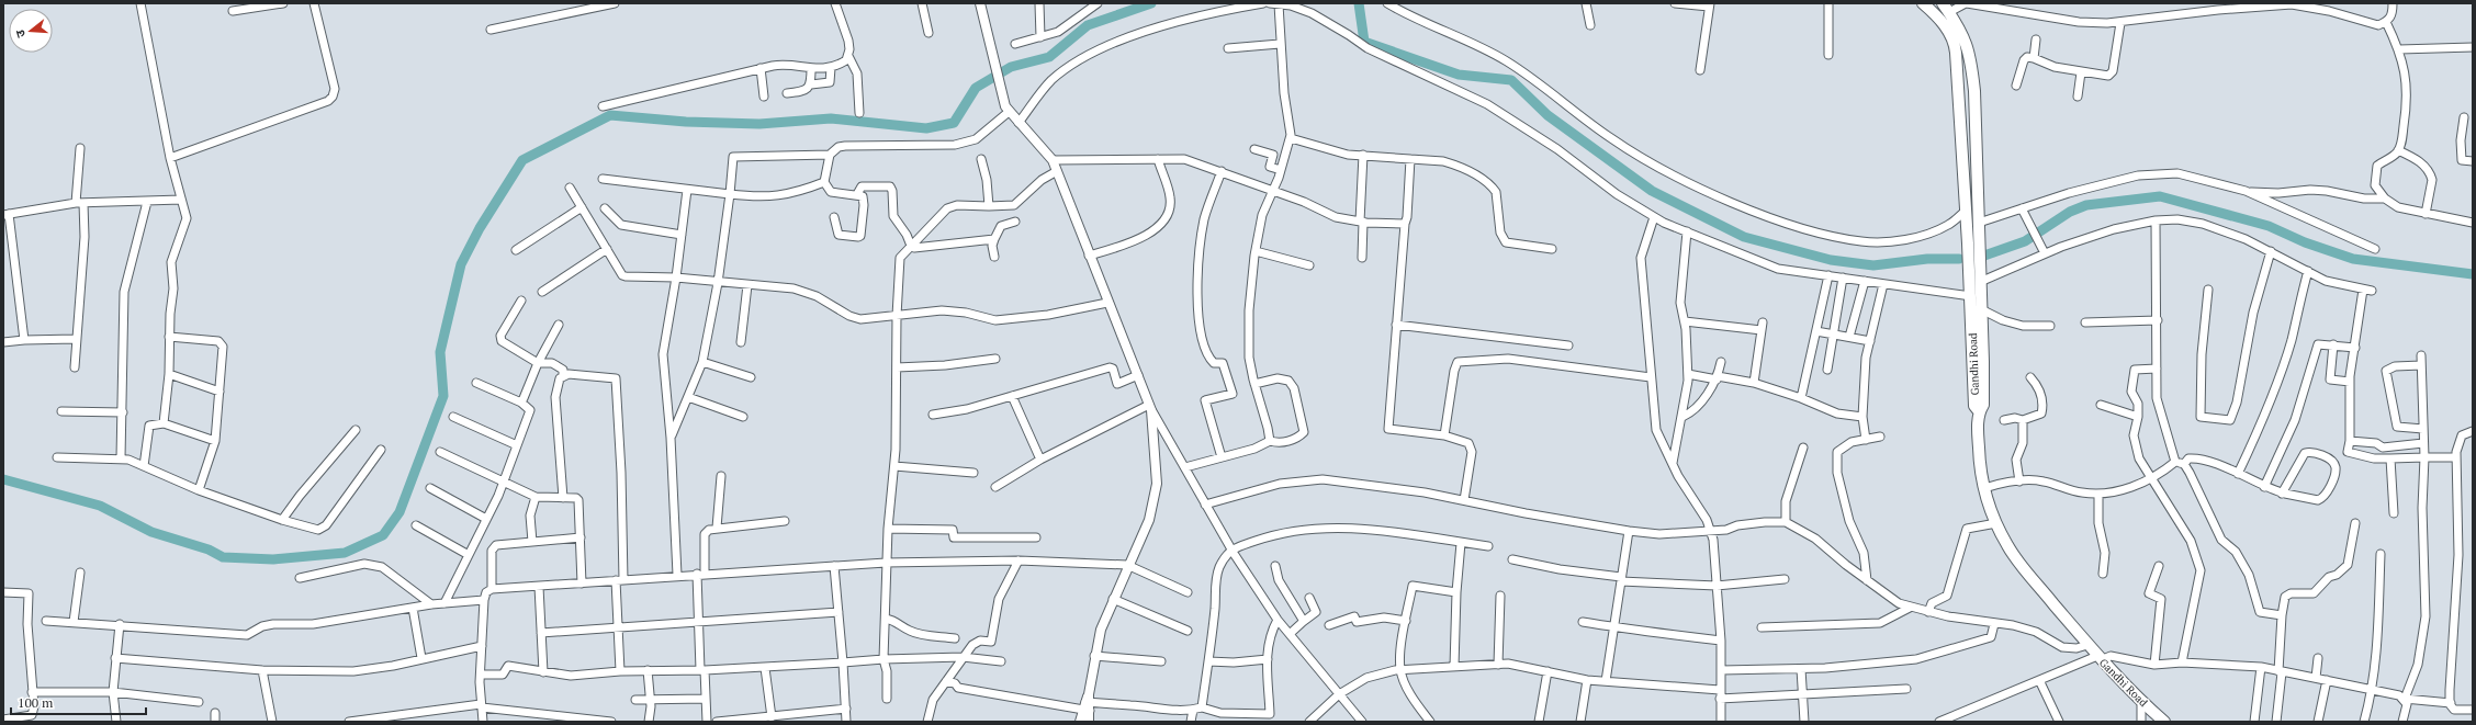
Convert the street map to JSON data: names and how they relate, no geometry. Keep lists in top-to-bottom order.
{
  "streets": {
    "main road": ["Gandhi Road"]
  },
  "scale_bar": "100 m",
  "north": "left"
}
